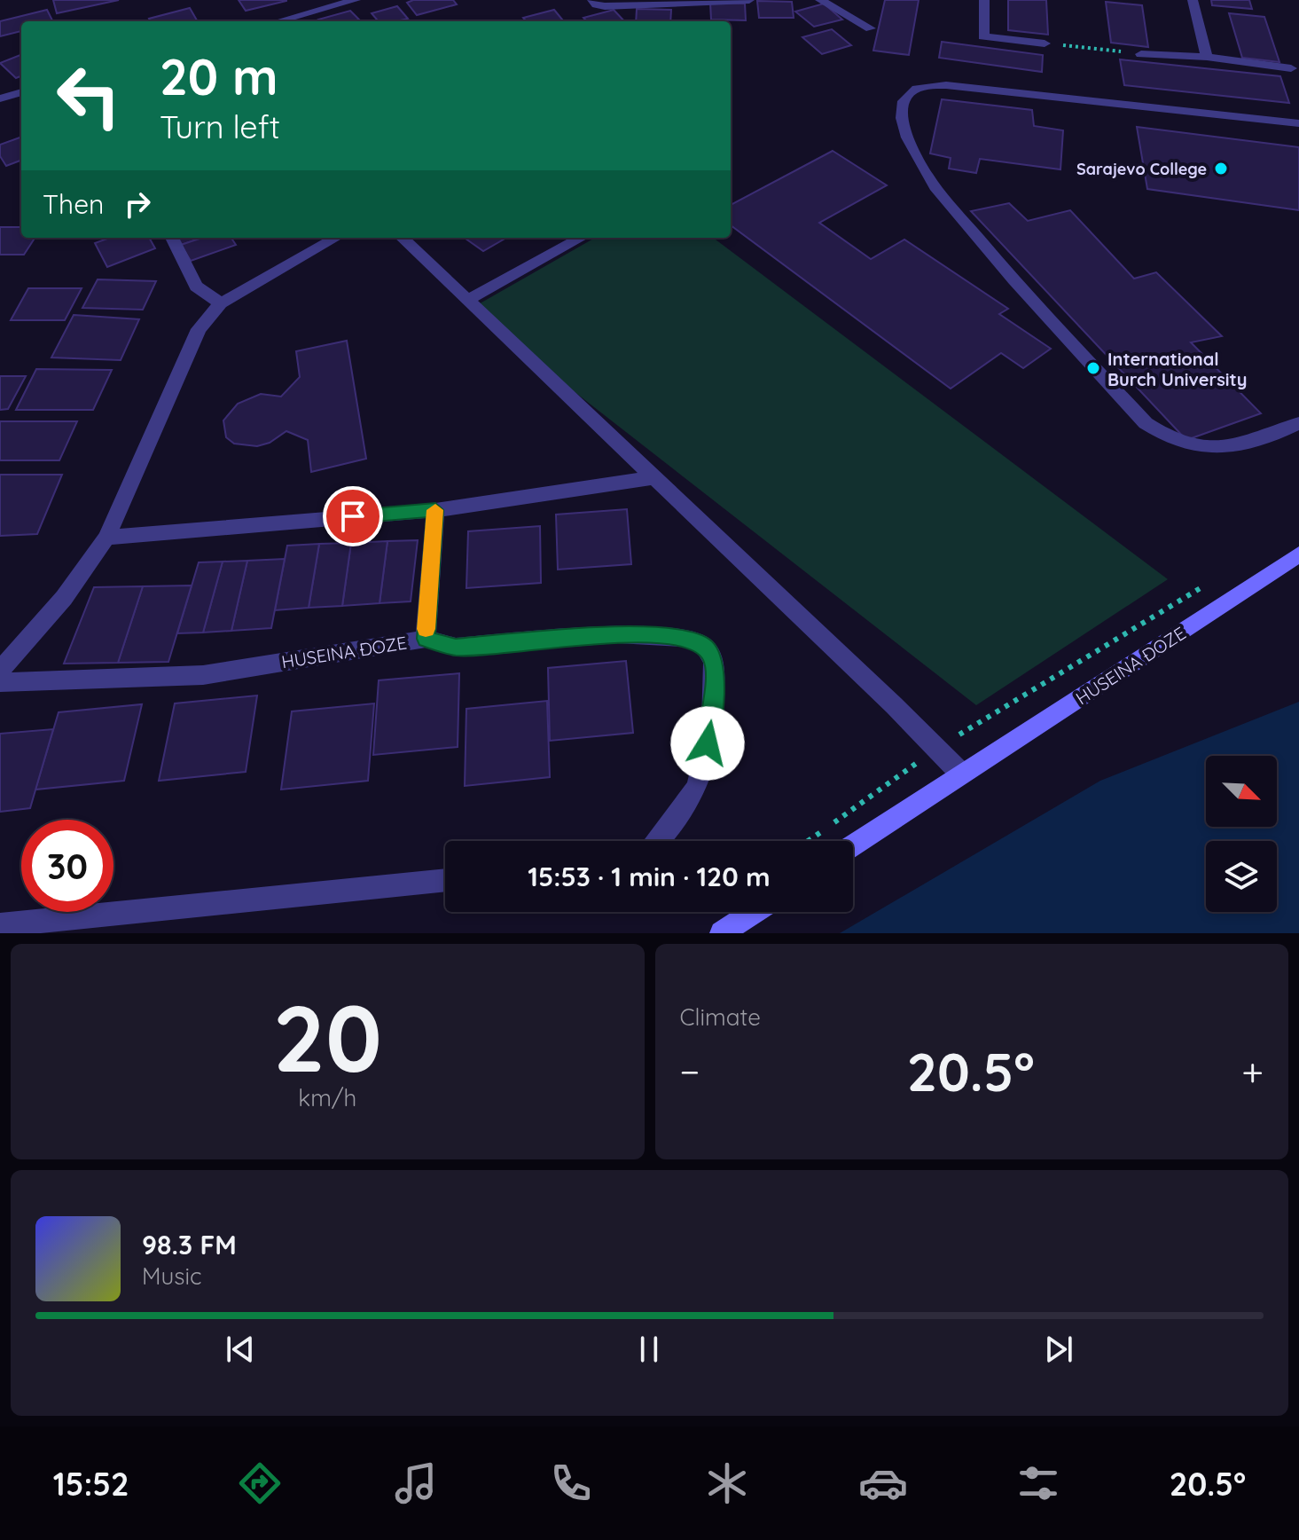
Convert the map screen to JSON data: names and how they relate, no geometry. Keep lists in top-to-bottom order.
{
  "streets": {
    "street": ["HUSEINA ĐOZE"]
  },
  "places": ["Sarajevo College", "International Burch University"],
  "north": "bottom right",
  "page": {
    "turn": ["20 m", "Turn left"],
    "then": "Then",
    "limit": "30",
    "trip": "15:53 · 1 min · 120 m",
    "tile": [
      ["20", "km/h"],
      "Climate"
    ],
    "heat": ["−", "20.5°", "+"],
    "song": ["98.3 FM", "Music"],
    "tabs": ["15:52", "20.5°"]
  }
}
